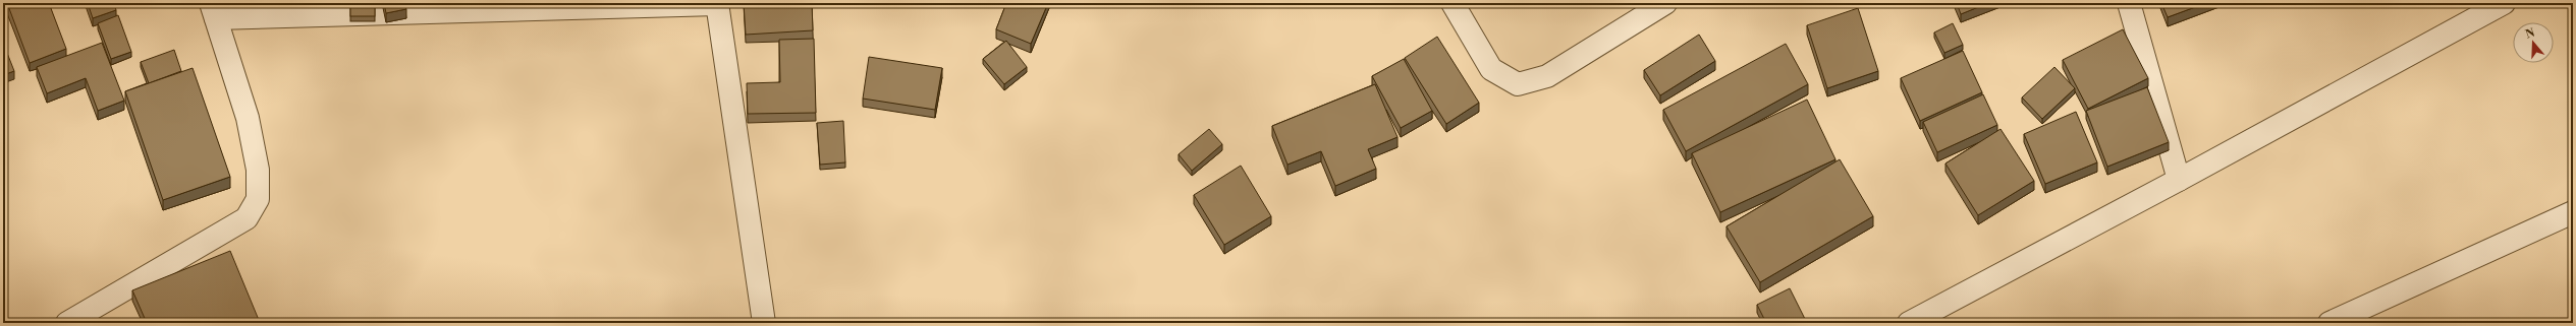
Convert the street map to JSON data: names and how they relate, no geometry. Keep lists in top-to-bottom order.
{
  "north": "top"
}
